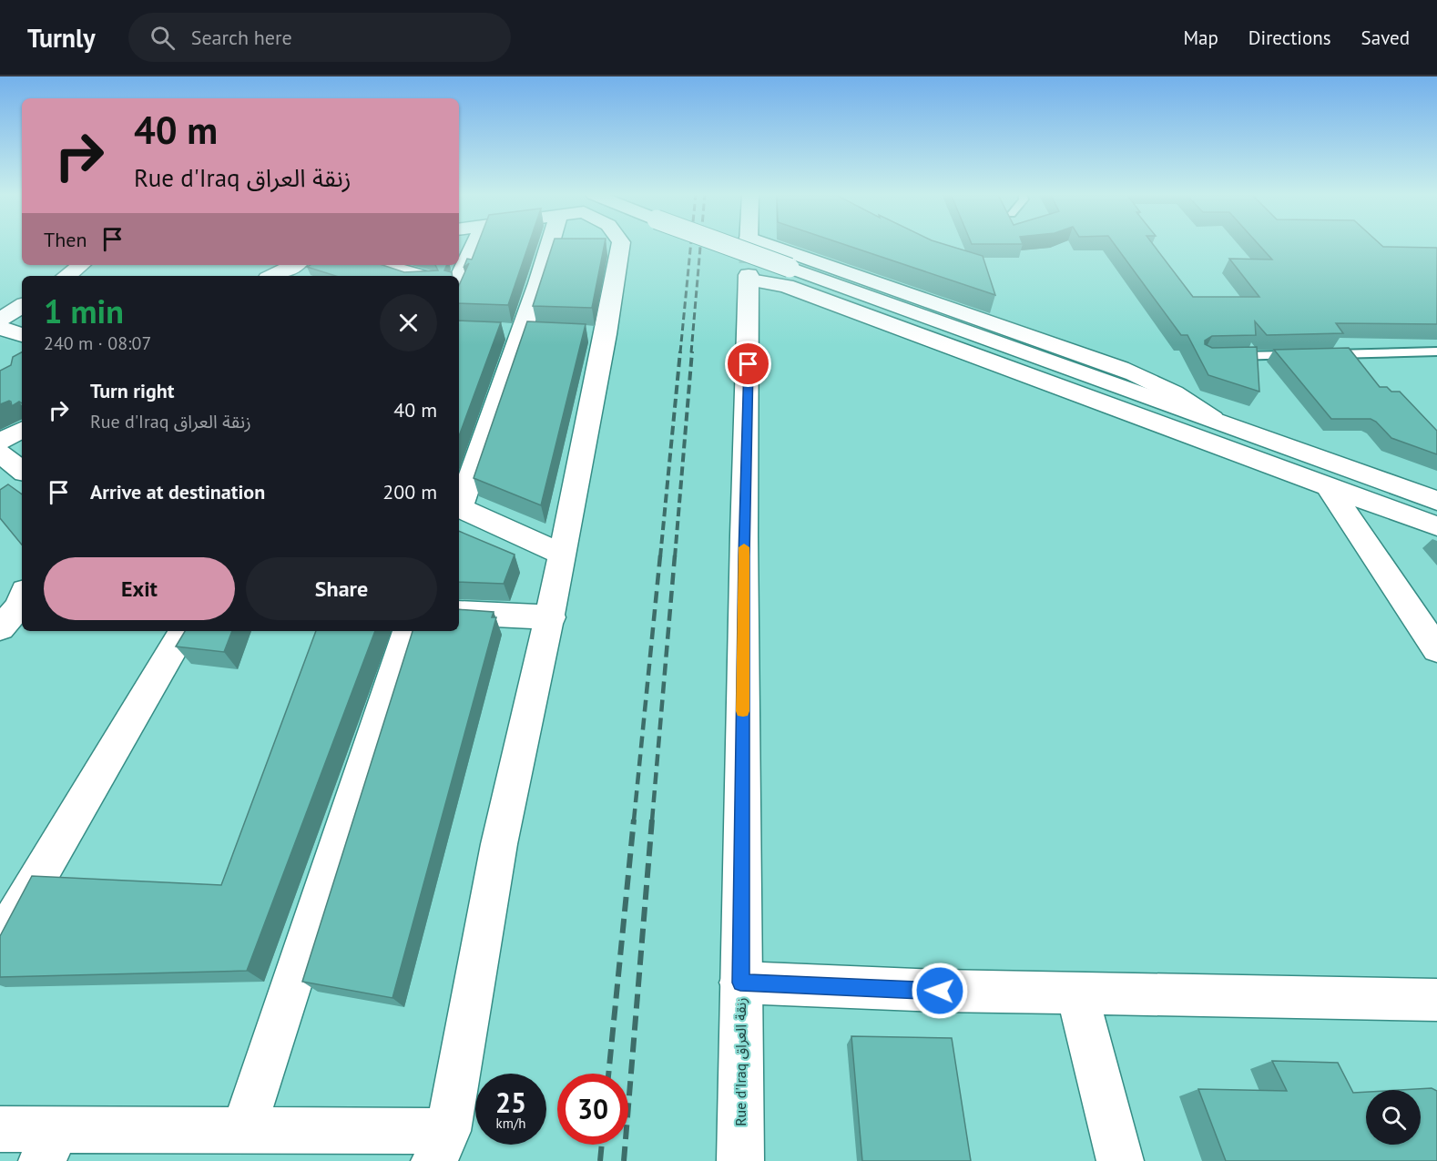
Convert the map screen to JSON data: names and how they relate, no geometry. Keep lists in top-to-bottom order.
{
  "streets": {
    "street": ["Rue d'Iraq زنقة العراق"]
  },
  "page": {
    "header": "Turnly",
    "search": "Search here",
    "nav": ["Map", "Directions", "Saved"],
    "turn": ["40 m", "Rue d'Iraq زنقة العراق"],
    "then": "Then",
    "heading": ["1 min", "240 m · 08:07"],
    "list": [
      {
        "name": "Turn right",
        "note": "Rue d'Iraq زنقة العراق",
        "value": "40 m"
      },
      {
        "name": "Arrive at destination",
        "value": "200 m"
      }
    ],
    "buttons": ["Exit", "Share"],
    "speed": "25 km/h",
    "limit": "30"
  }
}
